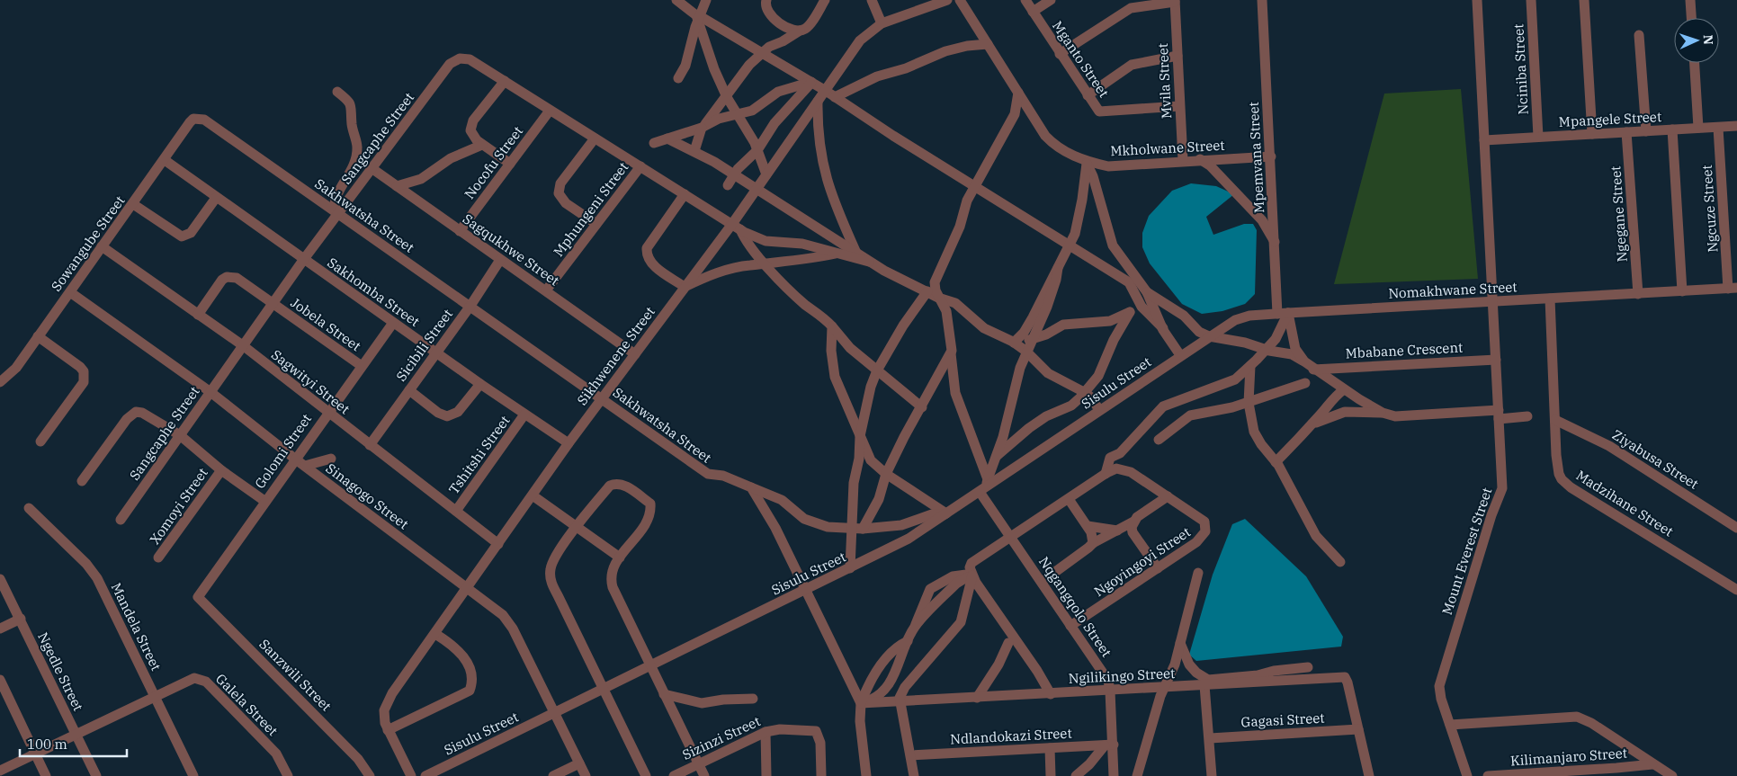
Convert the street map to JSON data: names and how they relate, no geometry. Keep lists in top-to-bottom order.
{
  "streets": {
    "street": [
      "Mganto Street",
      "Nciniba Street",
      "Mvila Street",
      "Mpangele Street",
      "Sangcaphe Street",
      "Mkholwane Street",
      "Mpemvana Street",
      "Nocofu Street",
      "Ngcuze Street",
      "Mphungeni Street",
      "Ngegane Street",
      "Sakhwatsha Street",
      "Sowangube Street",
      "Sagqukhwe Street",
      "Nomakhwane Street",
      "Sakhomba Street",
      "Jobela Street",
      "Sicibili Street",
      "Mbabane Crescent",
      "Sikhwenene Street",
      "Sagwityi Street",
      "Sisulu Street",
      "Golomi Street",
      "Tshitshi Street",
      "Ziyabusa Street",
      "Sinagogo Street",
      "Madzihane Street",
      "Xomoyi Street",
      "Mount Everest Street",
      "Ngoyingoyi Street",
      "Nqgangqolo Street",
      "Mandela Street",
      "Ngedle Street",
      "Sanzwili Street",
      "Ngilikingo Street",
      "Galela Street",
      "Gagasi Street",
      "Ndlandokazi Street",
      "Sizinzi Street",
      "Kilimanjaro Street"
    ]
  },
  "crossings": [
    ["Mganto Street", "Mvila Street"],
    ["Nciniba Street", "Mpangele Street"],
    ["Mvila Street", "Mkholwane Street"],
    ["Mpangele Street", "Ngcuze Street"],
    ["Mpangele Street", "Ngegane Street"],
    ["Sangcaphe Street", "Nocofu Street"],
    ["Sangcaphe Street", "Mphungeni Street"],
    ["Sangcaphe Street", "Sakhwatsha Street"],
    ["Sangcaphe Street", "Sagqukhwe Street"],
    ["Sangcaphe Street", "Sakhomba Street"],
    ["Sangcaphe Street", "Jobela Street"],
    ["Sangcaphe Street", "Sikhwenene Street"],
    ["Sangcaphe Street", "Sagwityi Street"],
    ["Sangcaphe Street", "Sinagogo Street"],
    ["Mkholwane Street", "Mpemvana Street"],
    ["Mkholwane Street", "Nqgangqolo Street"],
    ["Mpemvana Street", "Nomakhwane Street"],
    ["Nocofu Street", "Sagqukhwe Street"],
    ["Ngcuze Street", "Nomakhwane Street"],
    ["Mphungeni Street", "Sagqukhwe Street"],
    ["Ngegane Street", "Nomakhwane Street"],
    ["Sakhwatsha Street", "Sowangube Street"],
    ["Sakhwatsha Street", "Sicibili Street"],
    ["Sakhwatsha Street", "Sikhwenene Street"],
    ["Sakhwatsha Street", "Sisulu Street"],
    ["Sowangube Street", "Sakhomba Street"],
    ["Sowangube Street", "Sagwityi Street"],
    ["Sowangube Street", "Sinagogo Street"],
    ["Sagqukhwe Street", "Sicibili Street"],
    ["Sagqukhwe Street", "Sikhwenene Street"],
    ["Nomakhwane Street", "Sisulu Street"],
    ["Nomakhwane Street", "Madzihane Street"],
    ["Nomakhwane Street", "Mount Everest Street"],
    ["Sakhomba Street", "Sicibili Street"],
    ["Sakhomba Street", "Sikhwenene Street"],
    ["Sakhomba Street", "Golomi Street"],
    ["Sakhomba Street", "Tshitshi Street"],
    ["Jobela Street", "Sagwityi Street"],
    ["Jobela Street", "Golomi Street"],
    ["Sicibili Street", "Sagwityi Street"],
    ["Mbabane Crescent", "Mount Everest Street"],
    ["Sikhwenene Street", "Sagwityi Street"],
    ["Sikhwenene Street", "Sinagogo Street"],
    ["Sagwityi Street", "Golomi Street"],
    ["Sagwityi Street", "Tshitshi Street"],
    ["Sisulu Street", "Sinagogo Street"],
    ["Sisulu Street", "Nqgangqolo Street"],
    ["Golomi Street", "Sinagogo Street"],
    ["Golomi Street", "Sanzwili Street"],
    ["Ziyabusa Street", "Madzihane Street"],
    ["Ngoyingoyi Street", "Nqgangqolo Street"],
    ["Nqgangqolo Street", "Ngilikingo Street"],
    ["Nqgangqolo Street", "Ndlandokazi Street"],
    ["Mandela Street", "Galela Street"],
    ["Ngedle Street", "Galela Street"],
    ["Ngilikingo Street", "Gagasi Street"]
  ],
  "scale_bar": "100 m",
  "north": "right"
}
